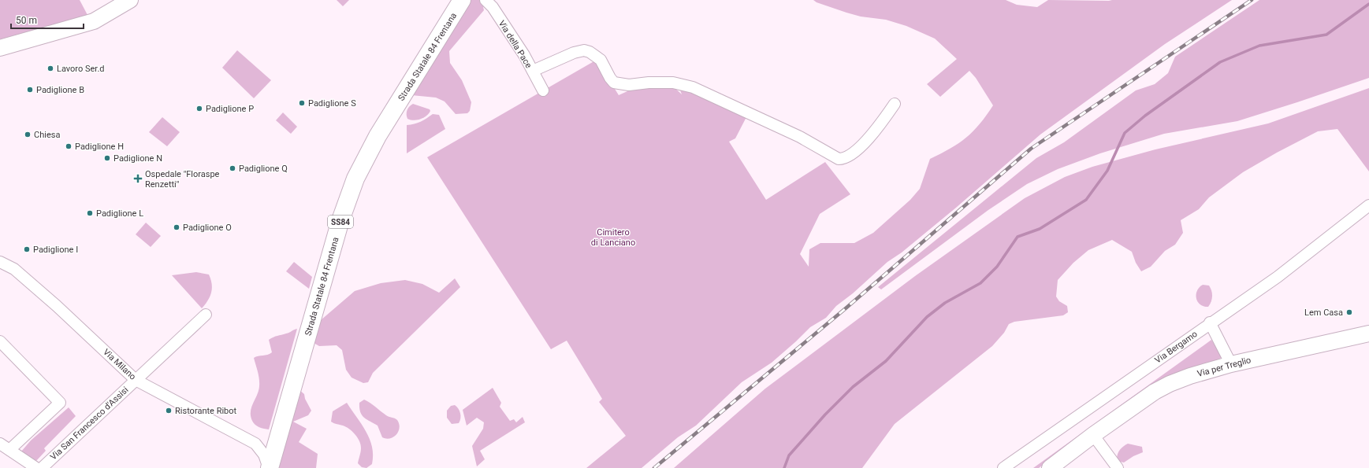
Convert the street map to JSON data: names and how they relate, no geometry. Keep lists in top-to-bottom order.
{
  "streets": {
    "main road": ["Strada Statale 84 Frentana", "SS84", "Via per Treglio"],
    "street": [
      "Via della Pace",
      "Via Bergamo",
      "Via Milano",
      "Via San Francesco d'Assisi"
    ]
  },
  "crossings": [
    ["Strada Statale 84 Frentana", "Via Milano"],
    ["Via Milano", "Via San Francesco d'Assisi"]
  ],
  "parks": ["Cimitero di Lanciano"],
  "places": {
    "other": [
      "Lavoro Ser.d",
      "Padiglione B",
      "Padiglione S",
      "Padiglione P",
      "Chiesa",
      "Padiglione H",
      "Padiglione N",
      "Padiglione Q",
      "Padiglione L",
      "Padiglione O",
      "Padiglione I",
      "Lem Casa",
      "Ristorante Ribot"
    ],
    "health": ["Ospedale \"Floraspe Renzetti\""]
  },
  "scale_bar": "50 m"
}
